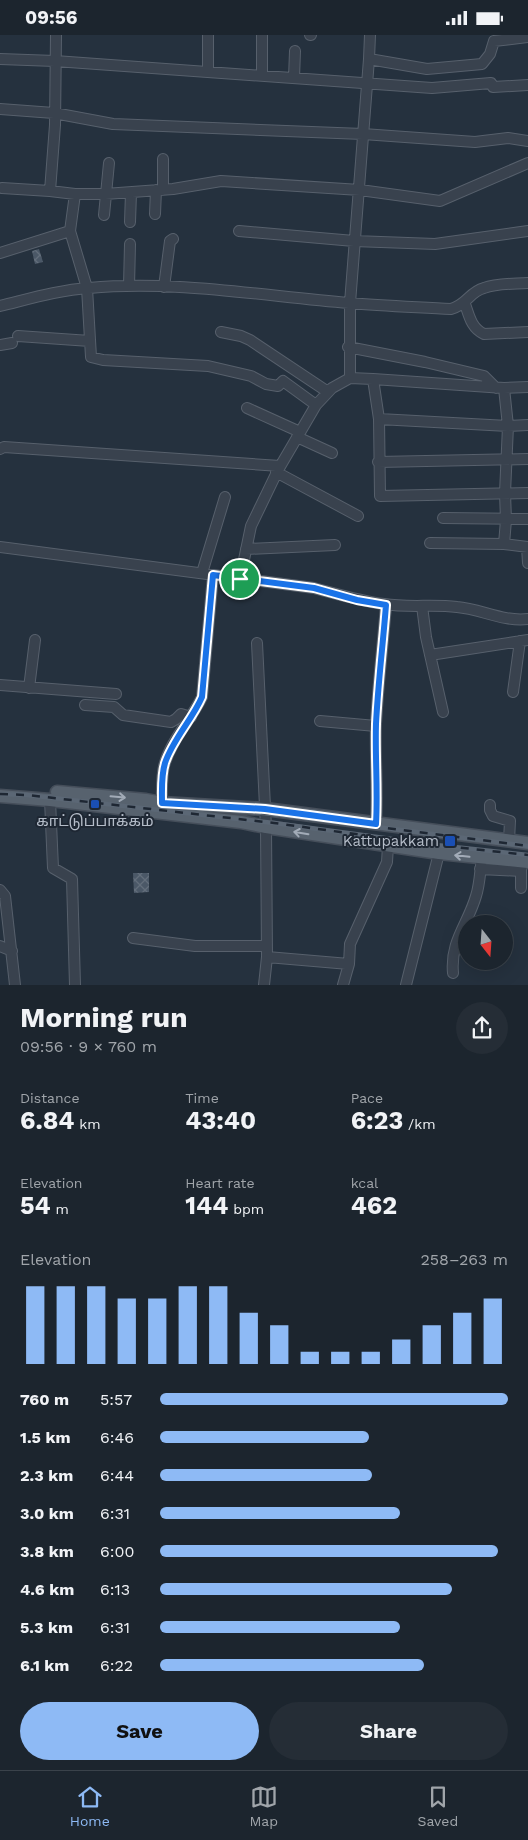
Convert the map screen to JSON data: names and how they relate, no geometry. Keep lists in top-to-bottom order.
{
  "places": {
    "transit": ["காட்டுப்பாக்கம்", "Kattupakkam"]
  },
  "north": "bottom",
  "page": {
    "status": "09:56",
    "heading": ["Morning run", "09:56 · 9 × 760 m"],
    "stats": [
      ["Distance", "6.84 km"],
      ["Time", "43:40"],
      ["Pace", "6:23 /km"],
      ["Elevation", "54 m"],
      ["Heart rate", "144 bpm"],
      ["kcal", "462"]
    ],
    "chart": ["Elevation", "258–263 m"],
    "list": [
      {
        "name": "760 m",
        "note": "5:57"
      },
      {
        "name": "1.5 km",
        "note": "6:46"
      },
      {
        "name": "2.3 km",
        "note": "6:44"
      },
      {
        "name": "3.0 km",
        "note": "6:31"
      },
      {
        "name": "3.8 km",
        "note": "6:00"
      },
      {
        "name": "4.6 km",
        "note": "6:13"
      },
      {
        "name": "5.3 km",
        "note": "6:31"
      },
      {
        "name": "6.1 km",
        "note": "6:22"
      }
    ],
    "buttons": ["Save", "Share"],
    "tabs": ["Home", "Map", "Saved"]
  }
}
